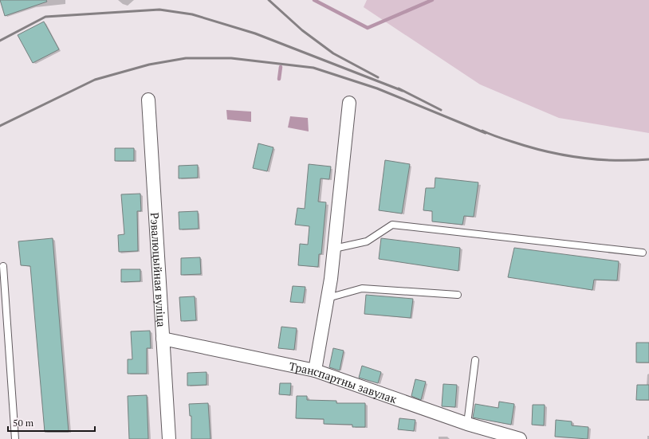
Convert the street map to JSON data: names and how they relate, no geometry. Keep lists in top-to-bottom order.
{
  "streets": {
    "street": ["Рэвалюцыйная вуліца", "Транспартны завулак"]
  },
  "crossings": [
    ["Рэвалюцыйная вуліца", "Транспартны завулак"]
  ],
  "scale_bar": "50 m"
}
